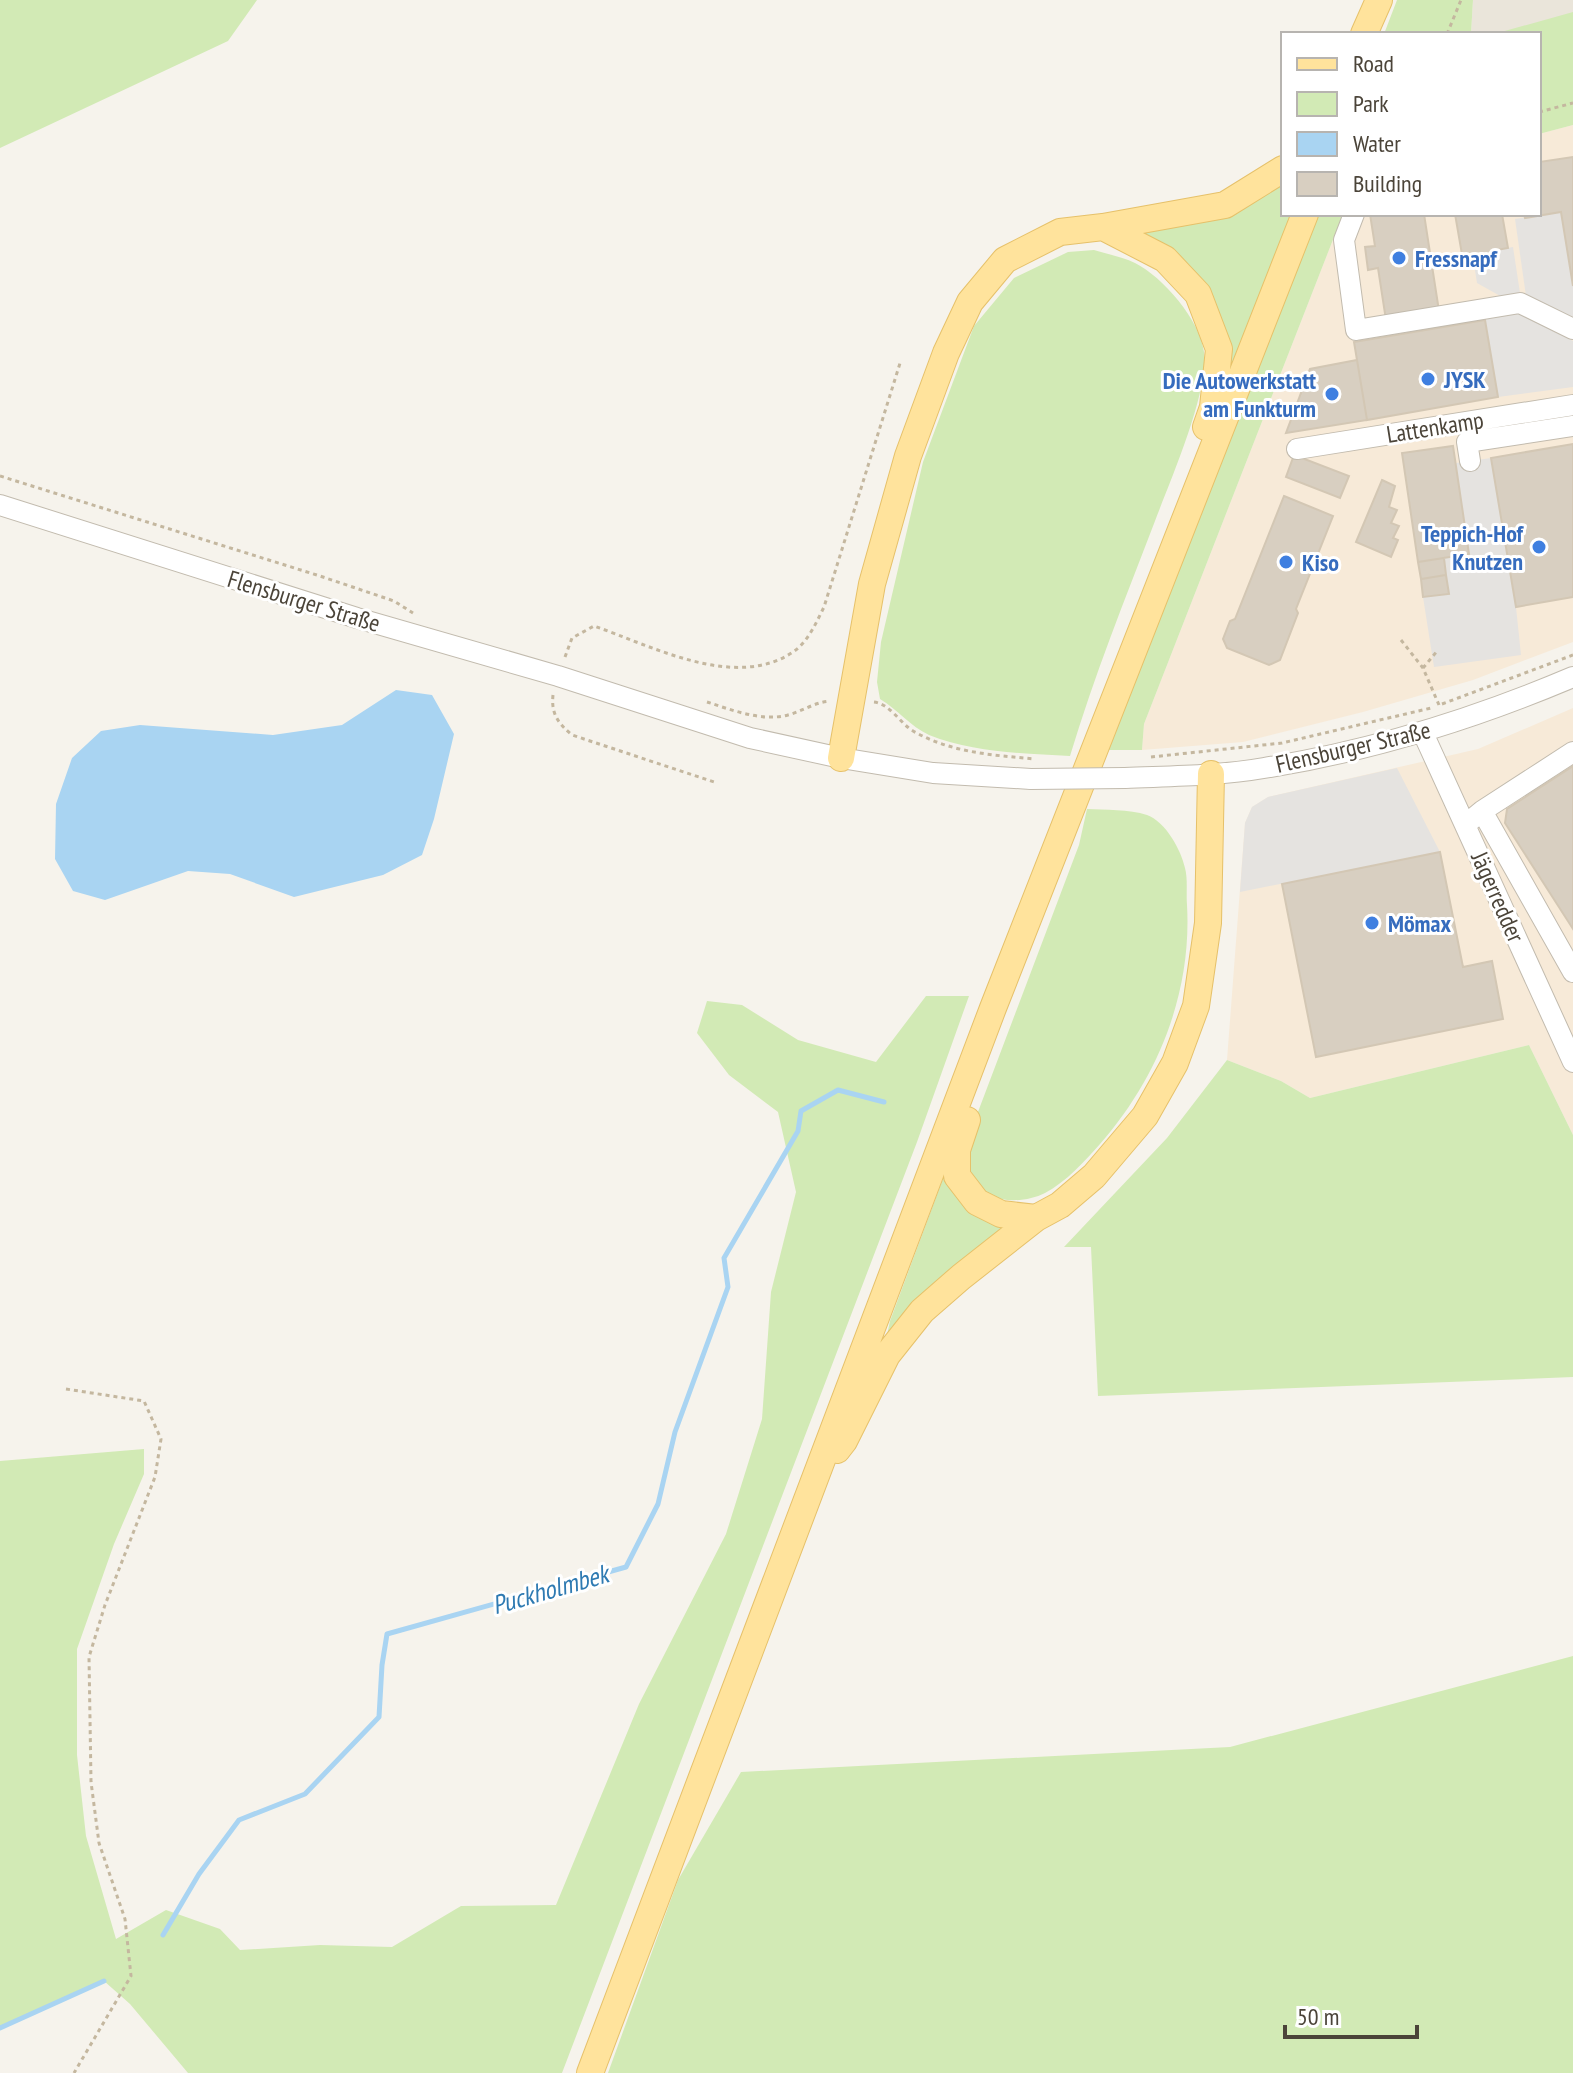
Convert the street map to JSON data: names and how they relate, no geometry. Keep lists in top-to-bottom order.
{
  "streets": {
    "street": ["Lattenkamp", "Flensburger Straße", "Jägerredder"]
  },
  "crossings": [
    ["Flensburger Straße", "Jägerredder"]
  ],
  "water": ["Puckholmbek"],
  "places": [
    "Fressnapf",
    "JYSK",
    "Die Autowerkstatt am Funkturm",
    "Teppich-Hof Knutzen",
    "Kiso",
    "Mömax"
  ],
  "legend": [
    "Road",
    "Park",
    "Water",
    "Building"
  ],
  "scale_bar": "50 m"
}
